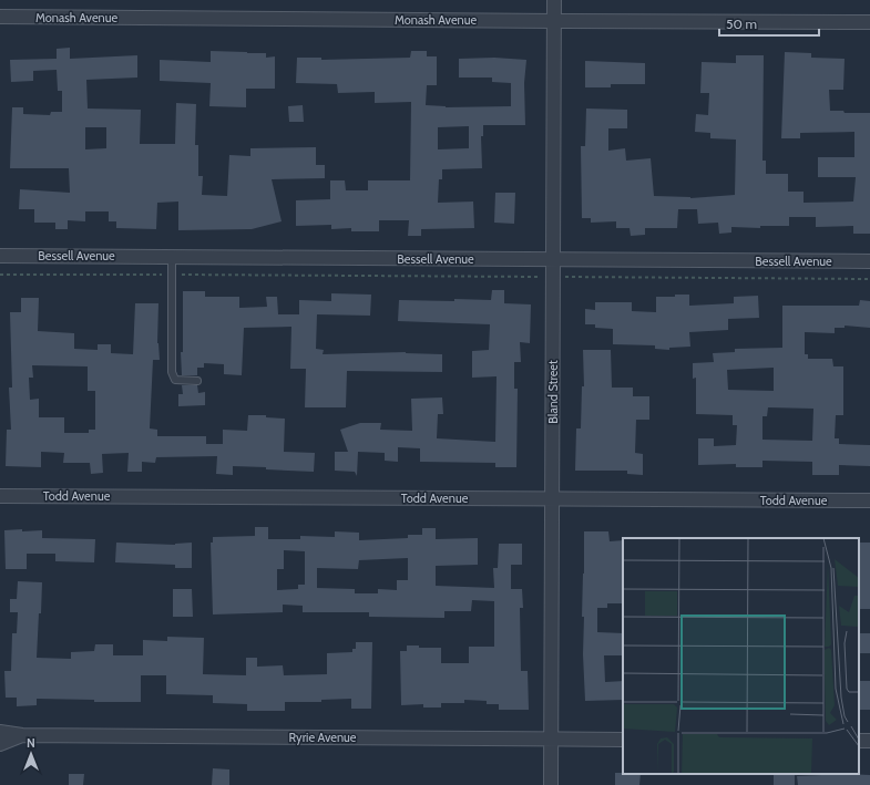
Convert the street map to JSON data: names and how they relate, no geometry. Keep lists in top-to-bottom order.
{
  "streets": {
    "street": [
      "Monash Avenue",
      "Bessell Avenue",
      "Bland Street",
      "Todd Avenue",
      "Ryrie Avenue"
    ]
  },
  "crossings": [
    ["Monash Avenue", "Bland Street"],
    ["Bessell Avenue", "Bland Street"],
    ["Bland Street", "Todd Avenue"],
    ["Bland Street", "Ryrie Avenue"]
  ],
  "scale_bar": "50 m",
  "north": "top"
}
